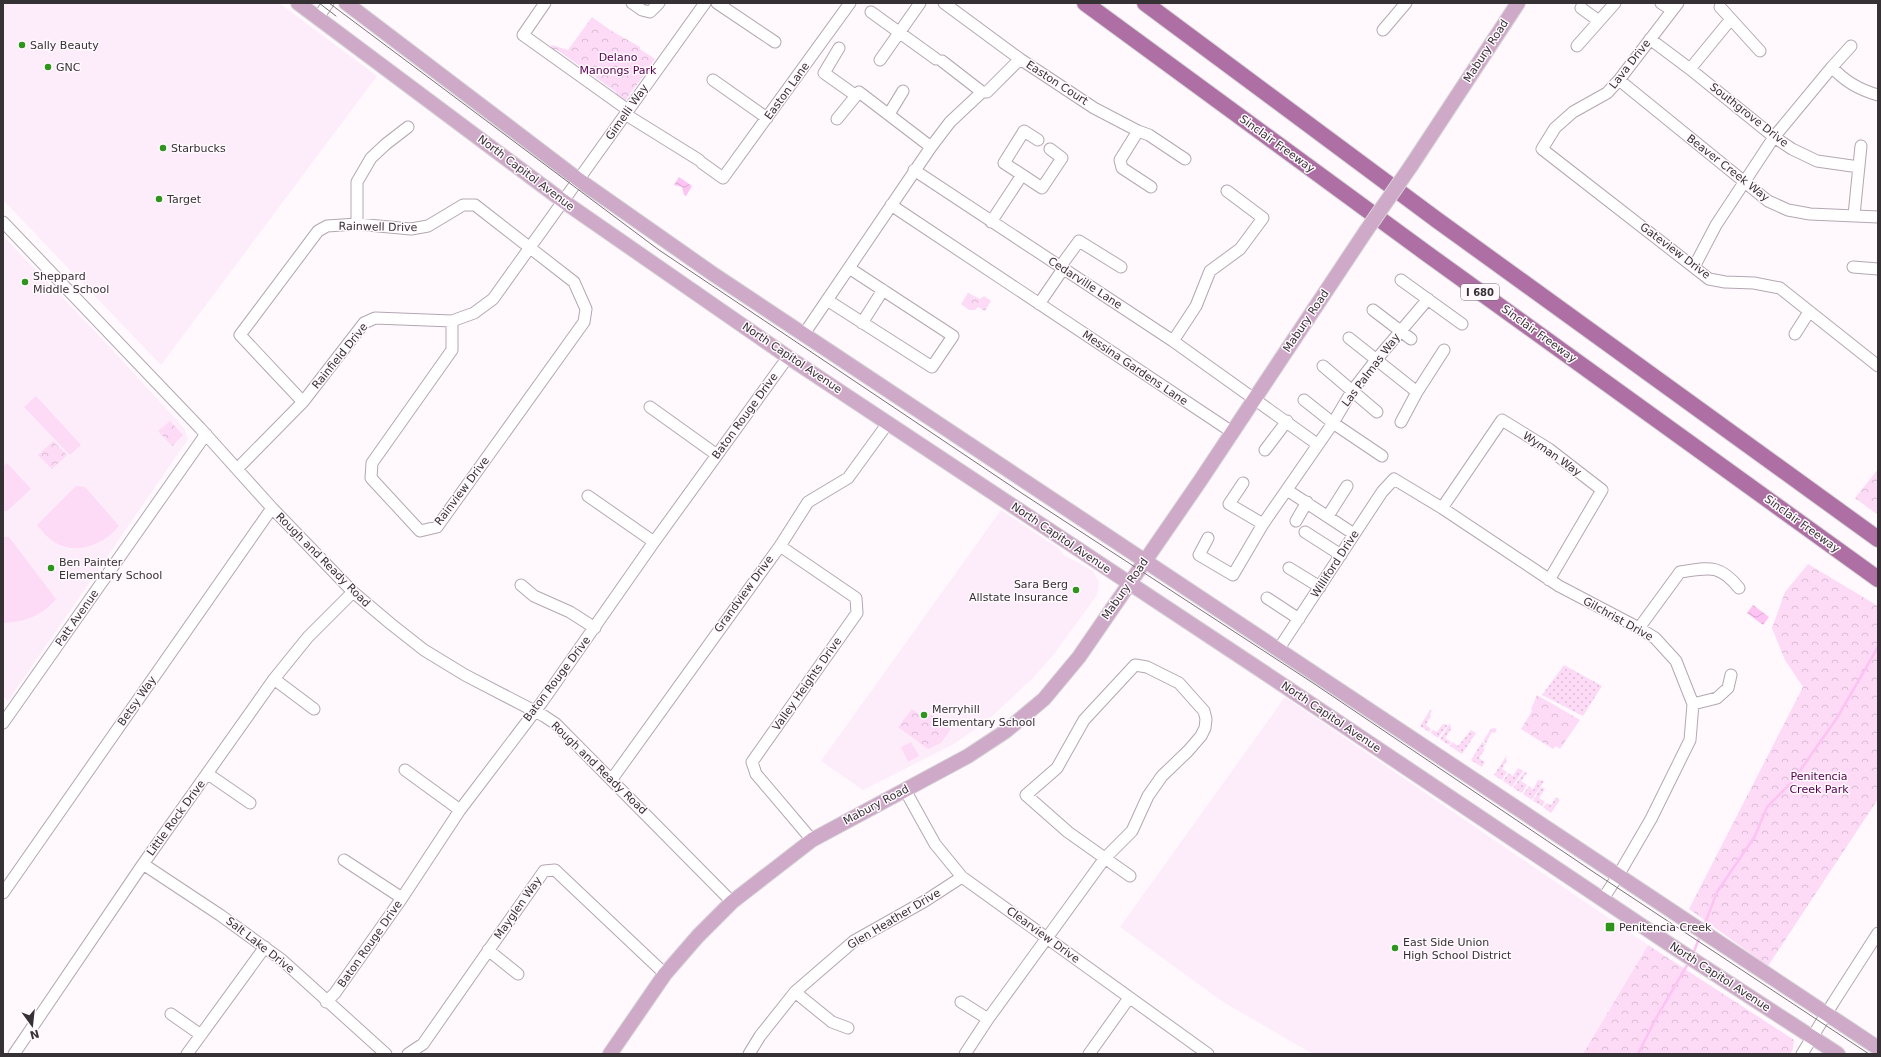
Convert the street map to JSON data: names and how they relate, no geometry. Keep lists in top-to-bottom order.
{
  "streets": {
    "highway": ["Sinclair Freeway", "I 680"],
    "main road": ["Mabury Road", "North Capitol Avenue"],
    "street": [
      "Lava Drive",
      "Easton Court",
      "Easton Lane",
      "Gimelli Way",
      "Southgrove Drive",
      "Beaver Creek Way",
      "Rainwell Drive",
      "Gateview Drive",
      "Cedarville Lane",
      "Rainfield Drive",
      "Messina Gardens Lane",
      "Las Palmas Way",
      "Baton Rouge Drive",
      "Wyman Way",
      "Rainview Drive",
      "Rough and Ready Road",
      "Williford Drive",
      "Grandview Drive",
      "Patt Avenue",
      "Gilchrist Drive",
      "Valley Heights Drive",
      "Betsy Way",
      "Little Rock Drive",
      "Mayglen Way",
      "Glen Heather Drive",
      "Clearview Drive",
      "Salt Lake Drive"
    ]
  },
  "crossings": [
    ["Mabury Road", "North Capitol Avenue"],
    ["Mabury Road", "Cedarville Lane"],
    ["Mabury Road", "Messina Gardens Lane"],
    ["Mabury Road", "Rough and Ready Road"],
    ["Mabury Road", "Valley Heights Drive"],
    ["Mabury Road", "Mayglen Way"],
    ["Mabury Road", "Clearview Drive"],
    ["Lava Drive", "Southgrove Drive"],
    ["Lava Drive", "Beaver Creek Way"],
    ["Lava Drive", "Gateview Drive"],
    ["Easton Lane", "Gimelli Way"],
    ["Gimelli Way", "North Capitol Avenue"],
    ["Gimelli Way", "Rainfield Drive"],
    ["North Capitol Avenue", "Rainfield Drive"],
    ["North Capitol Avenue", "Baton Rouge Drive"],
    ["North Capitol Avenue", "Grandview Drive"],
    ["North Capitol Avenue", "Gilchrist Drive"],
    ["Rainwell Drive", "Rainfield Drive"],
    ["Rainwell Drive", "Rainview Drive"],
    ["Rainfield Drive", "Rainview Drive"],
    ["Rainfield Drive", "Rough and Ready Road"],
    ["Baton Rouge Drive", "Rough and Ready Road"],
    ["Baton Rouge Drive", "Salt Lake Drive"],
    ["Wyman Way", "Gilchrist Drive"],
    ["Rough and Ready Road", "Grandview Drive"],
    ["Rough and Ready Road", "Patt Avenue"],
    ["Rough and Ready Road", "Betsy Way"],
    ["Rough and Ready Road", "Little Rock Drive"],
    ["Williford Drive", "Gilchrist Drive"],
    ["Grandview Drive", "Valley Heights Drive"],
    ["Little Rock Drive", "Salt Lake Drive"],
    ["Glen Heather Drive", "Clearview Drive"]
  ],
  "parks": ["Delano Manongs Park", "Penitencia Creek Park"],
  "places": {
    "other": [
      "Sally Beauty",
      "GNC",
      "Starbucks",
      "Target",
      "Sheppard Middle School",
      "Ben Painter Elementary School",
      "Sara Berg Allstate Insurance",
      "Merryhill Elementary School",
      "East Side Union High School District"
    ],
    "transit": ["Penitencia Creek"]
  },
  "north": "bottom"
}
